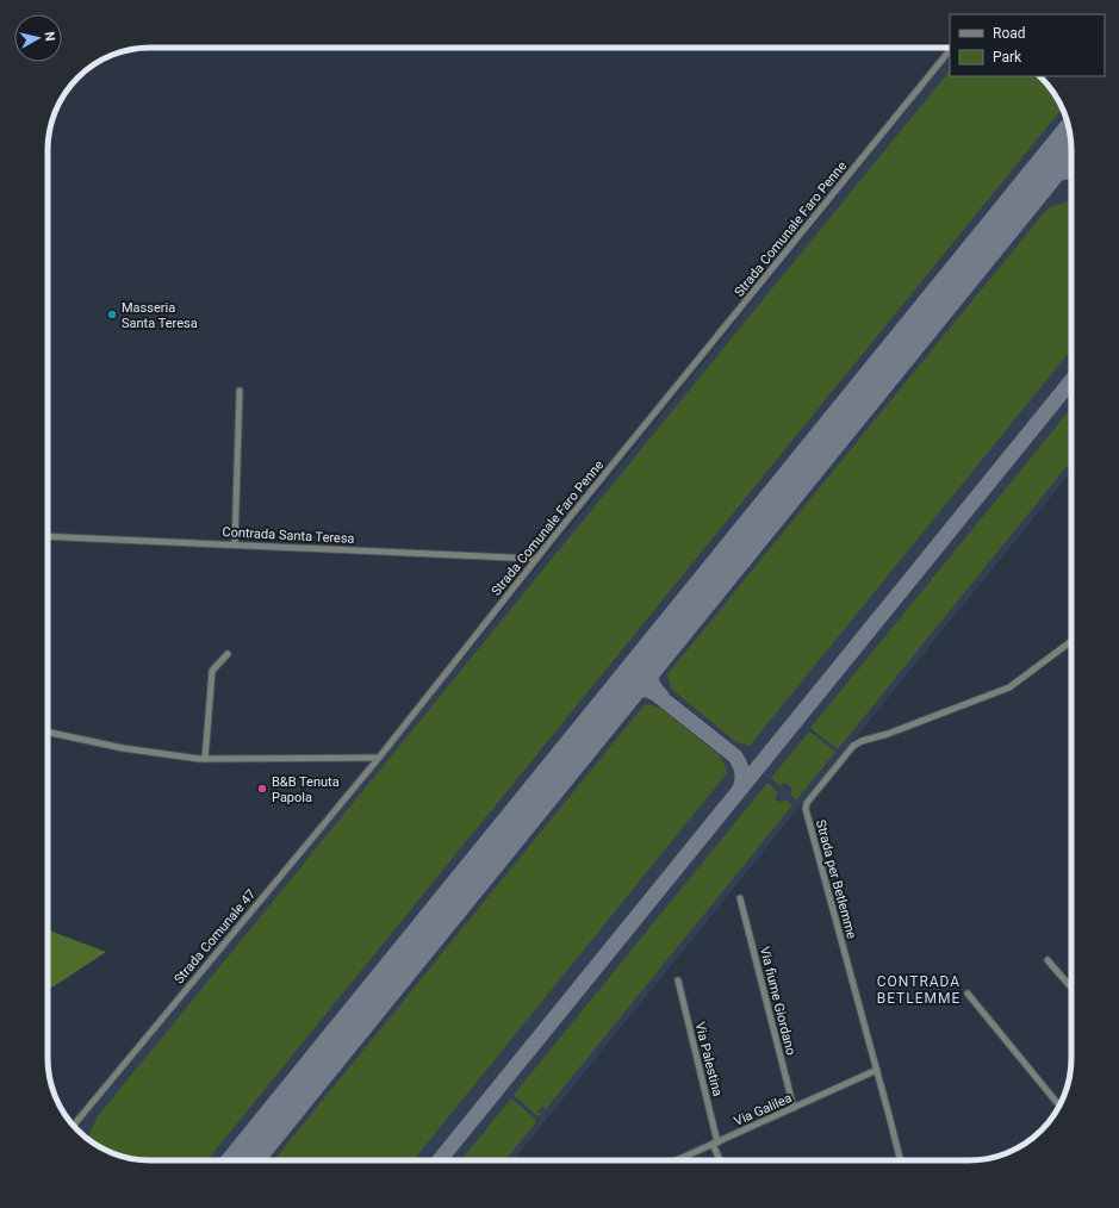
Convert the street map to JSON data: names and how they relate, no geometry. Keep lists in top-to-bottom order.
{
  "streets": {
    "street": [
      "Strada Comunale Faro Penne",
      "Contrada Santa Teresa",
      "Strada per Betlemme",
      "Strada Comunale 47",
      "Via fiume Giordano",
      "Via Palestina",
      "Via Galilea"
    ]
  },
  "crossings": [
    ["Strada Comunale Faro Penne", "Contrada Santa Teresa"],
    ["Strada Comunale Faro Penne", "Strada Comunale 47"],
    ["Strada per Betlemme", "Via Galilea"],
    ["Via fiume Giordano", "Via Galilea"],
    ["Via Palestina", "Via Galilea"]
  ],
  "districts": ["CONTRADA BETLEMME"],
  "places": ["Masseria Santa Teresa", "B&B Tenuta Papola"],
  "legend": ["Road", "Park"],
  "north": "right"
}
